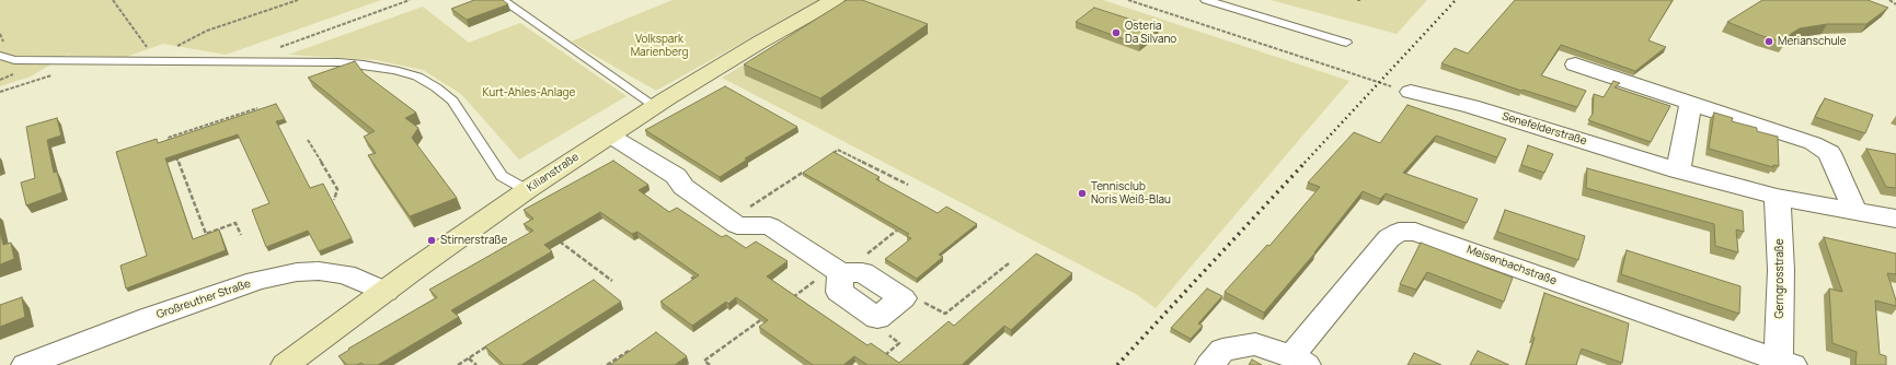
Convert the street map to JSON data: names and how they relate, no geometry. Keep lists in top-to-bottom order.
{
  "streets": {
    "main road": ["Kilianstraße"],
    "street": [
      "Senefelderstraße",
      "Meisenbachstraße",
      "Gerngrosstraße",
      "Großreuther Straße"
    ]
  },
  "crossings": [
    ["Senefelderstraße", "Gerngrosstraße"],
    ["Kilianstraße", "Großreuther Straße"],
    ["Meisenbachstraße", "Gerngrosstraße"]
  ],
  "parks": ["Volkspark Marienberg", "Kurt-Ahles-Anlage"],
  "places": [
    "Osteria Da Silvano",
    "Merianschule",
    "Tennisclub Noris Weiß-Blau",
    "Stirnerstraße"
  ]
}
